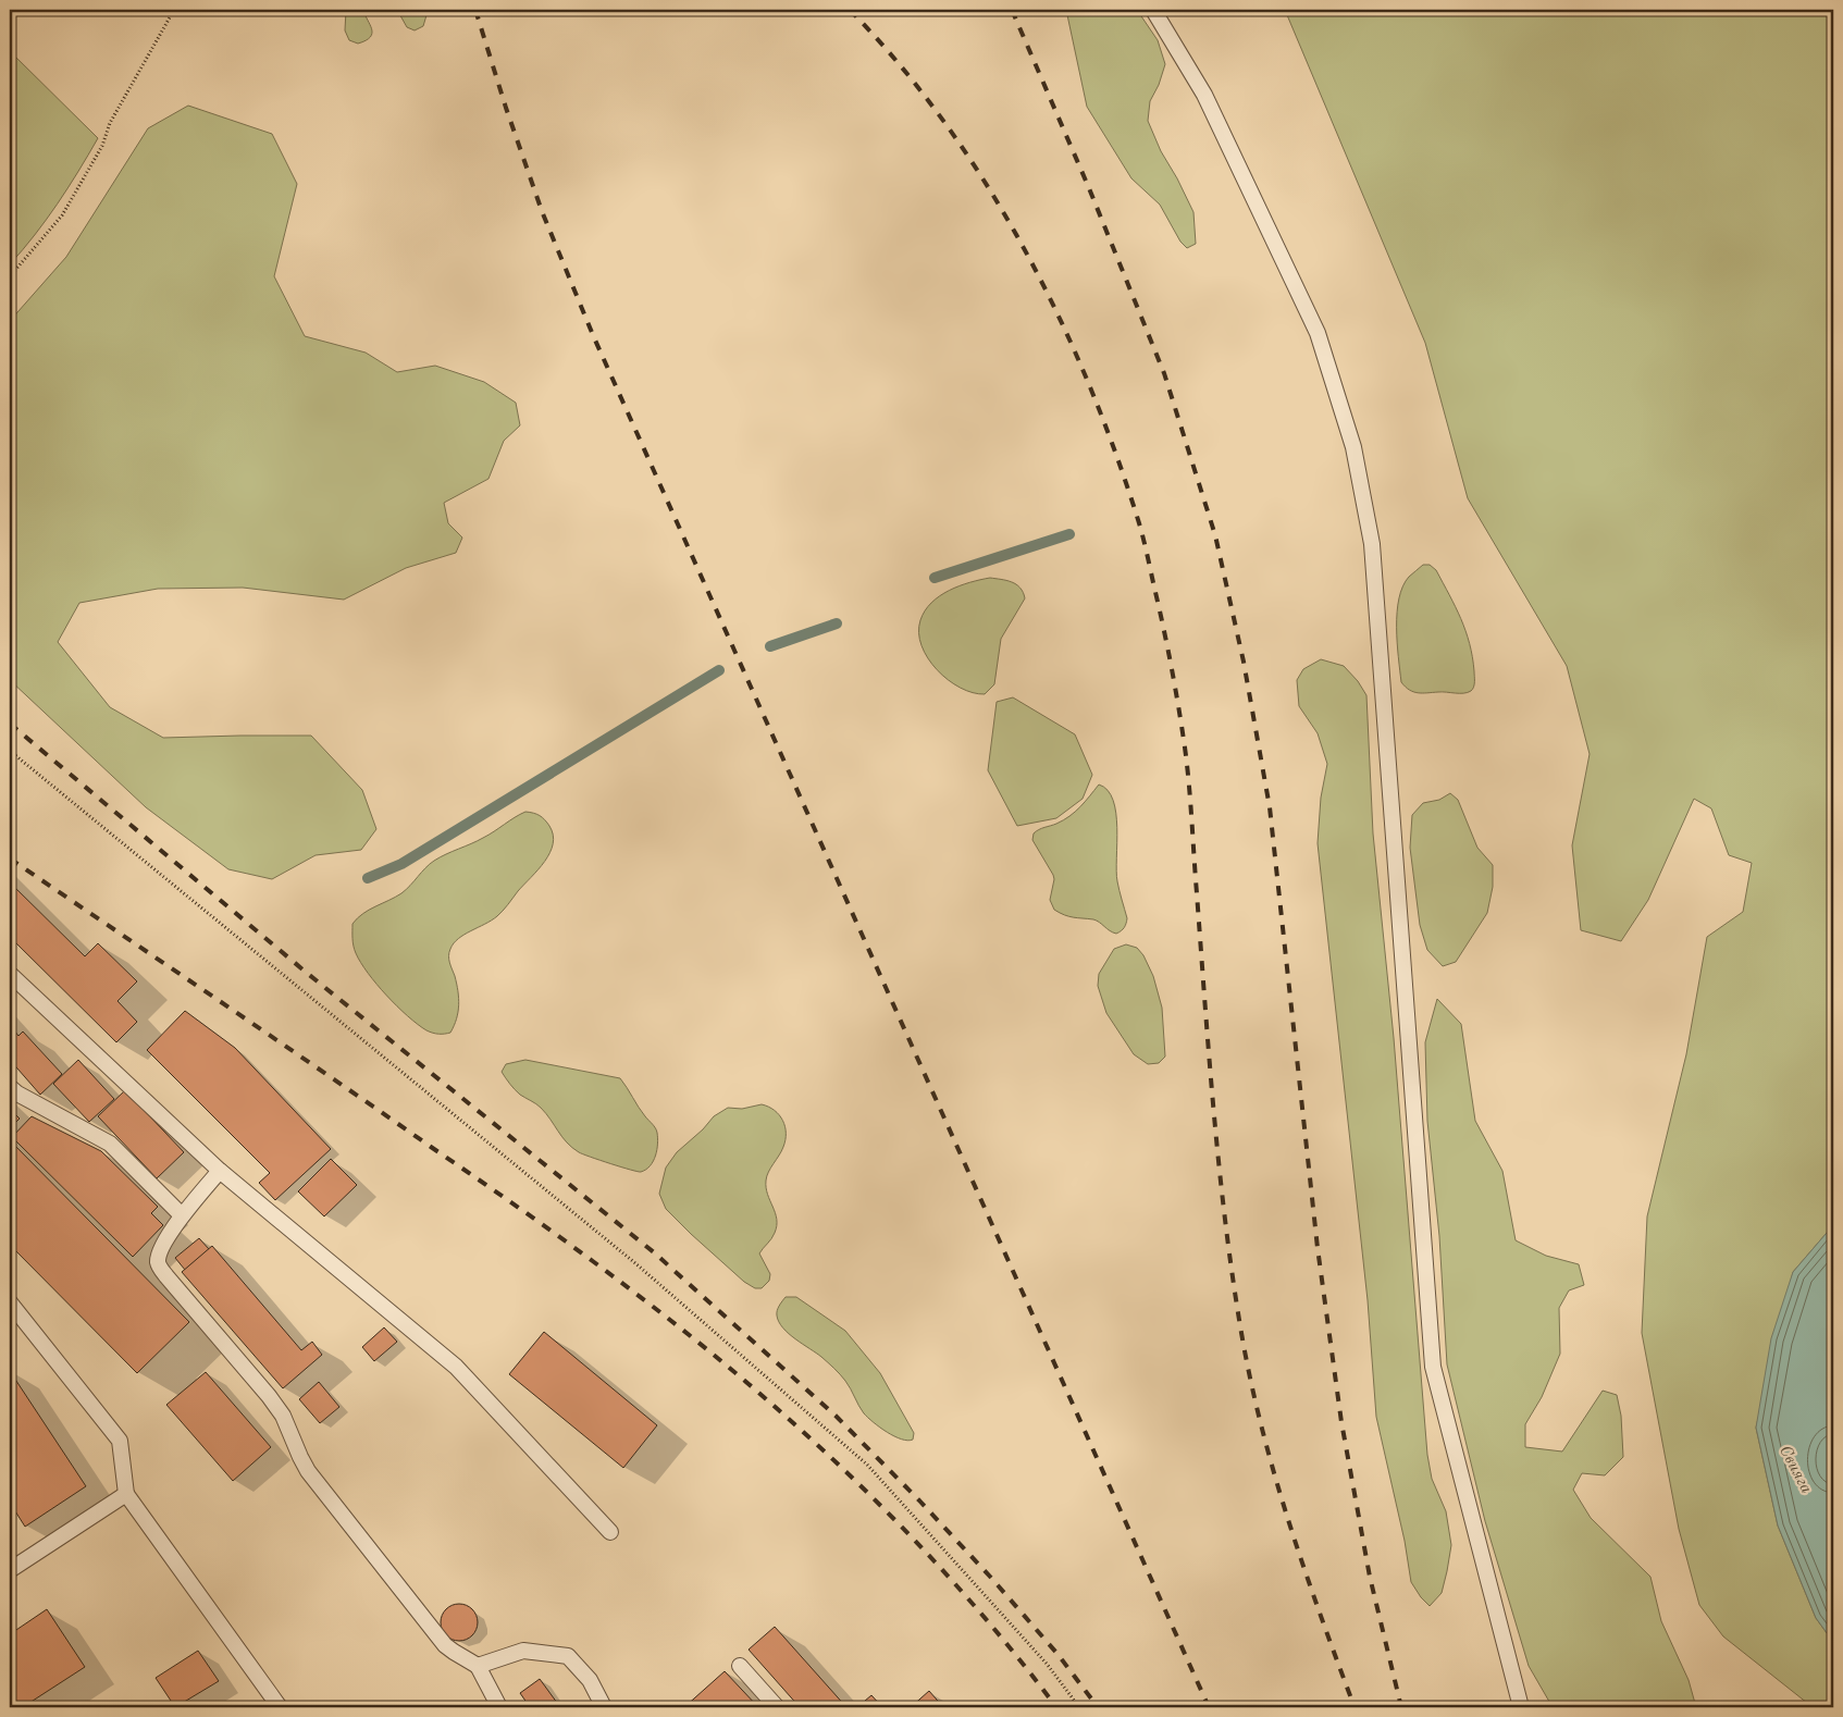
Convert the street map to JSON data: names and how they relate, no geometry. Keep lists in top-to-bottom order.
{
  "water": ["Свияга"]
}
